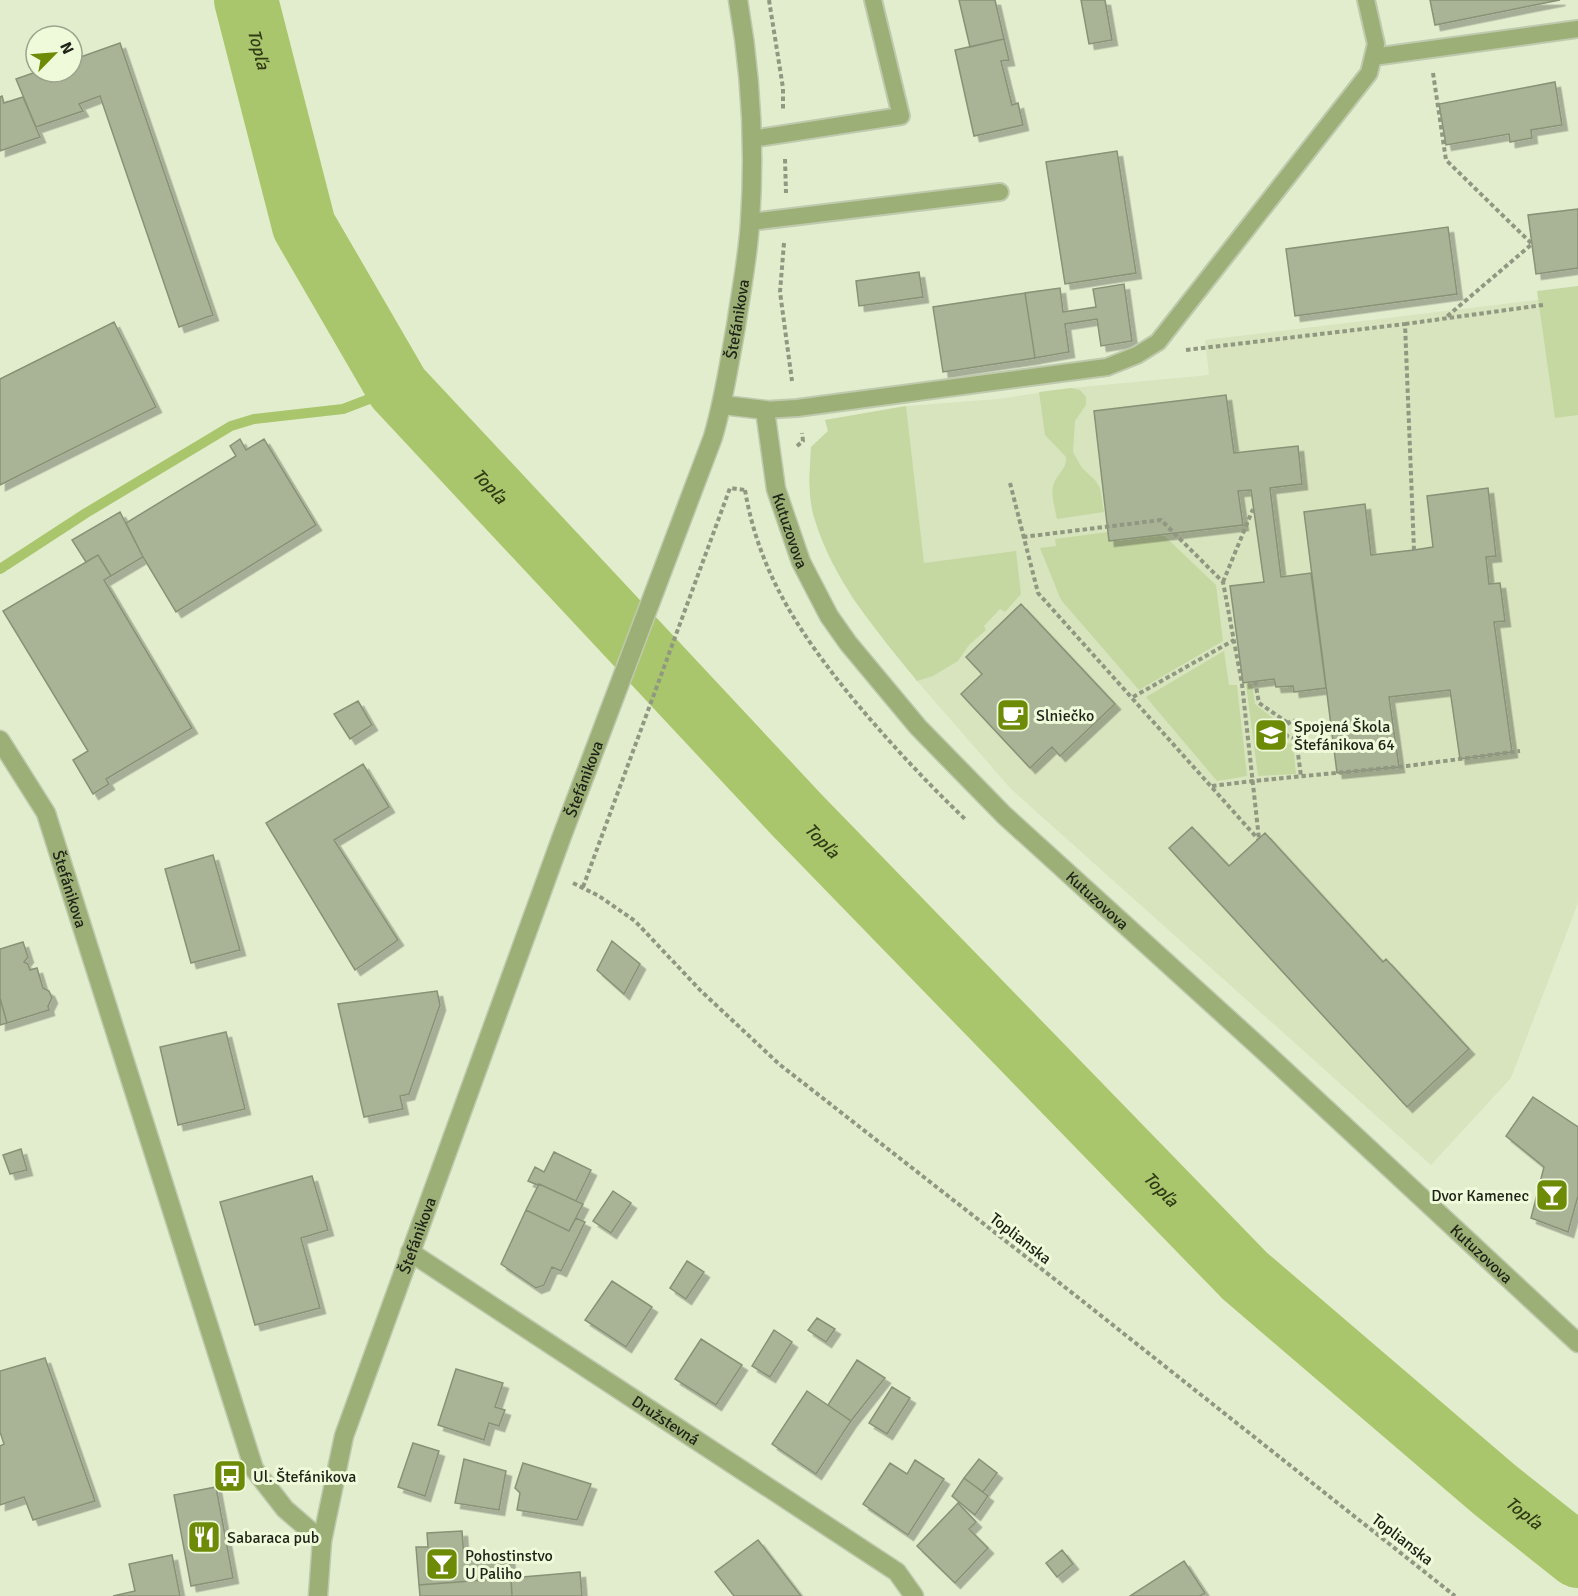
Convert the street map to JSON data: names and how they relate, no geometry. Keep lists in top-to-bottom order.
{
  "streets": {
    "street": ["Štefánikova", "Kutuzovova", "Družstevná"],
    "path": ["Toplianska"]
  },
  "crossings": [
    ["Štefánikova", "Družstevná"]
  ],
  "water": ["Topľa"],
  "places": {
    "cafe": ["Slniečko"],
    "school or university": ["Spojená Škola Štefánikova 64"],
    "bar": ["Dvor Kamenec", "Pohostinstvo U Paliho"],
    "bus stop": ["Ul. Štefánikova"],
    "restaurant": ["Sabaraca pub"]
  },
  "north": "top right"
}
